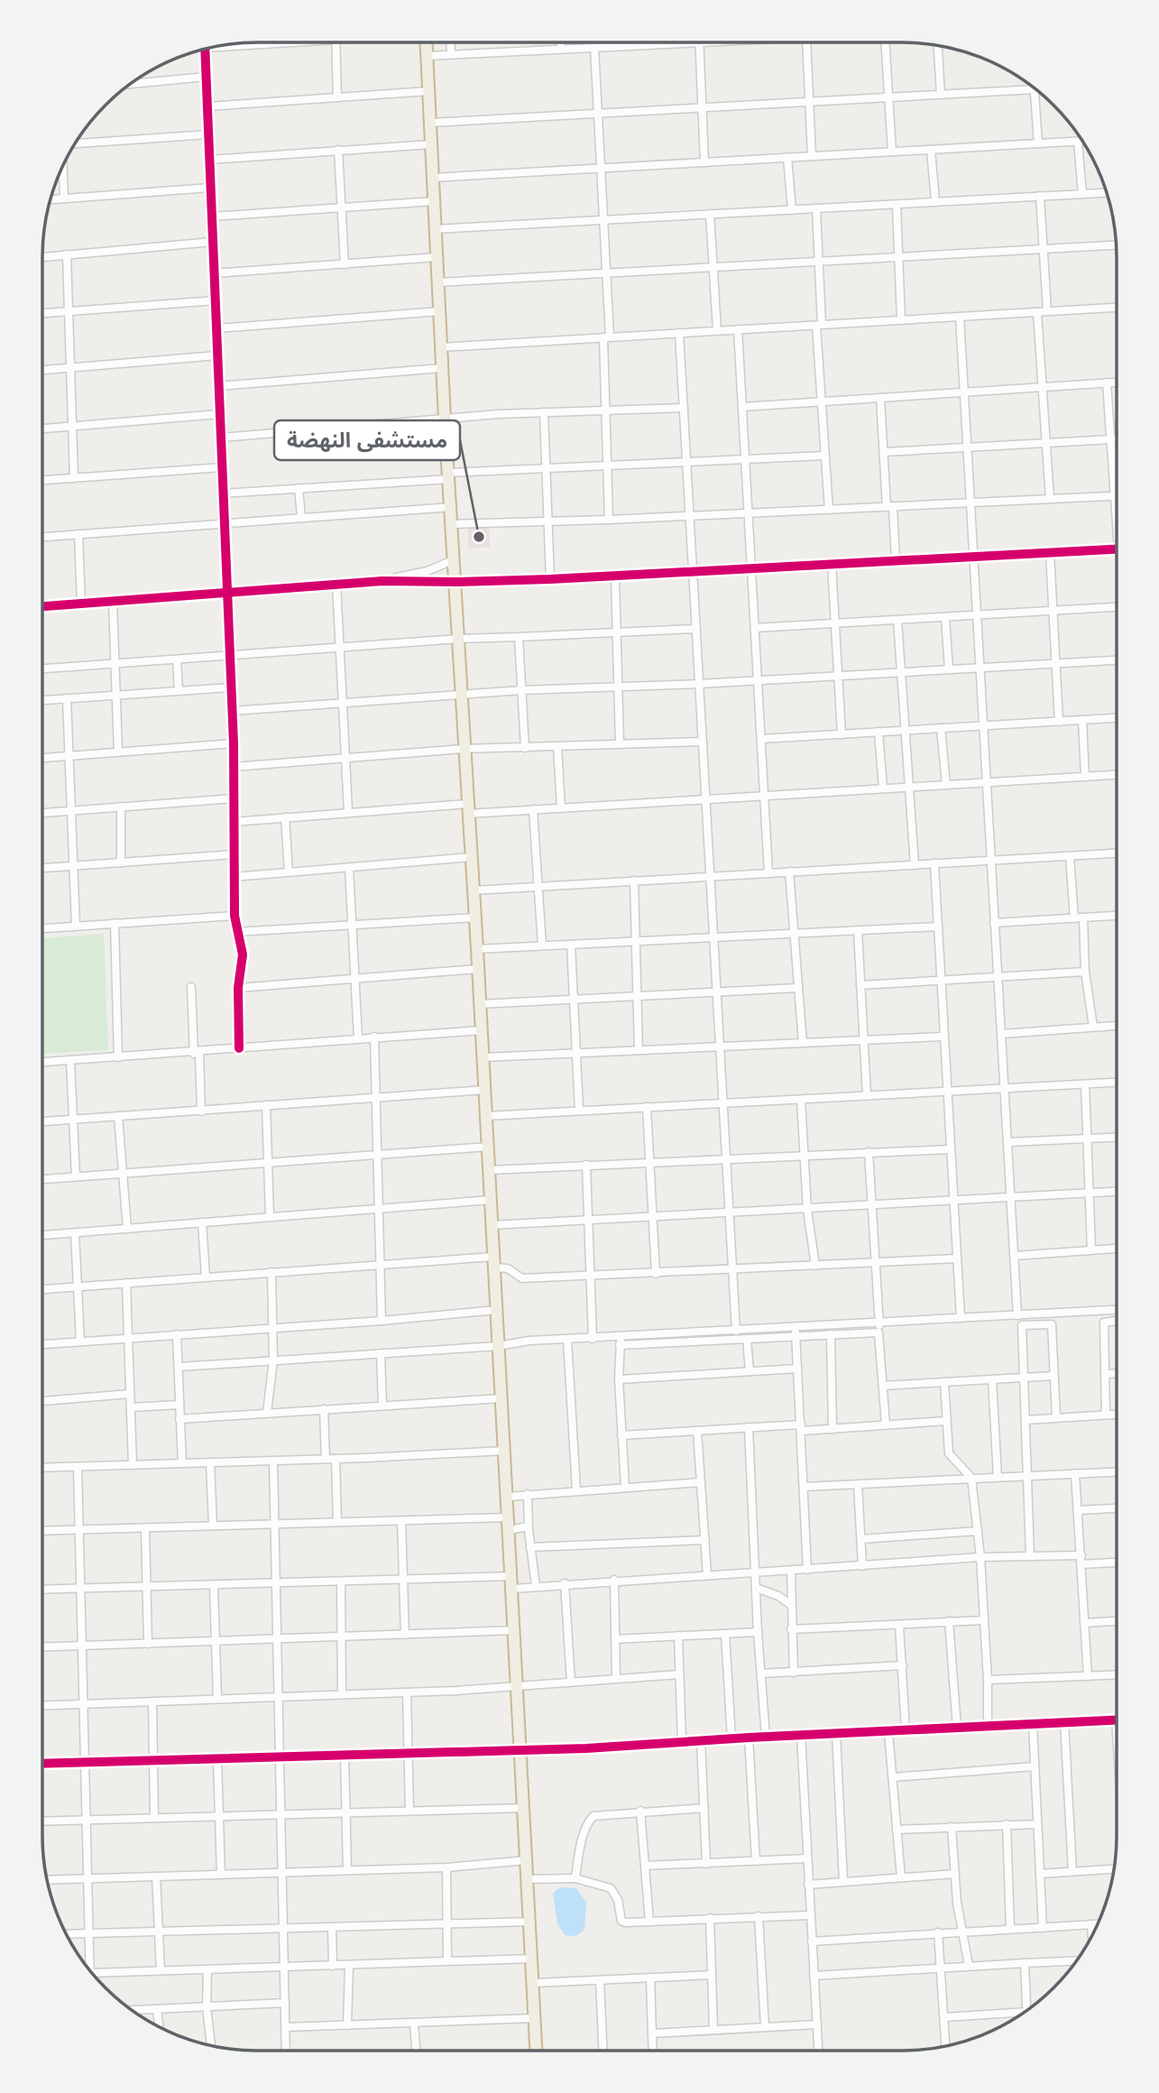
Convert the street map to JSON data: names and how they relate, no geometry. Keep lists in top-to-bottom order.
{
  "places": ["مستشفى النهضة"]
}
